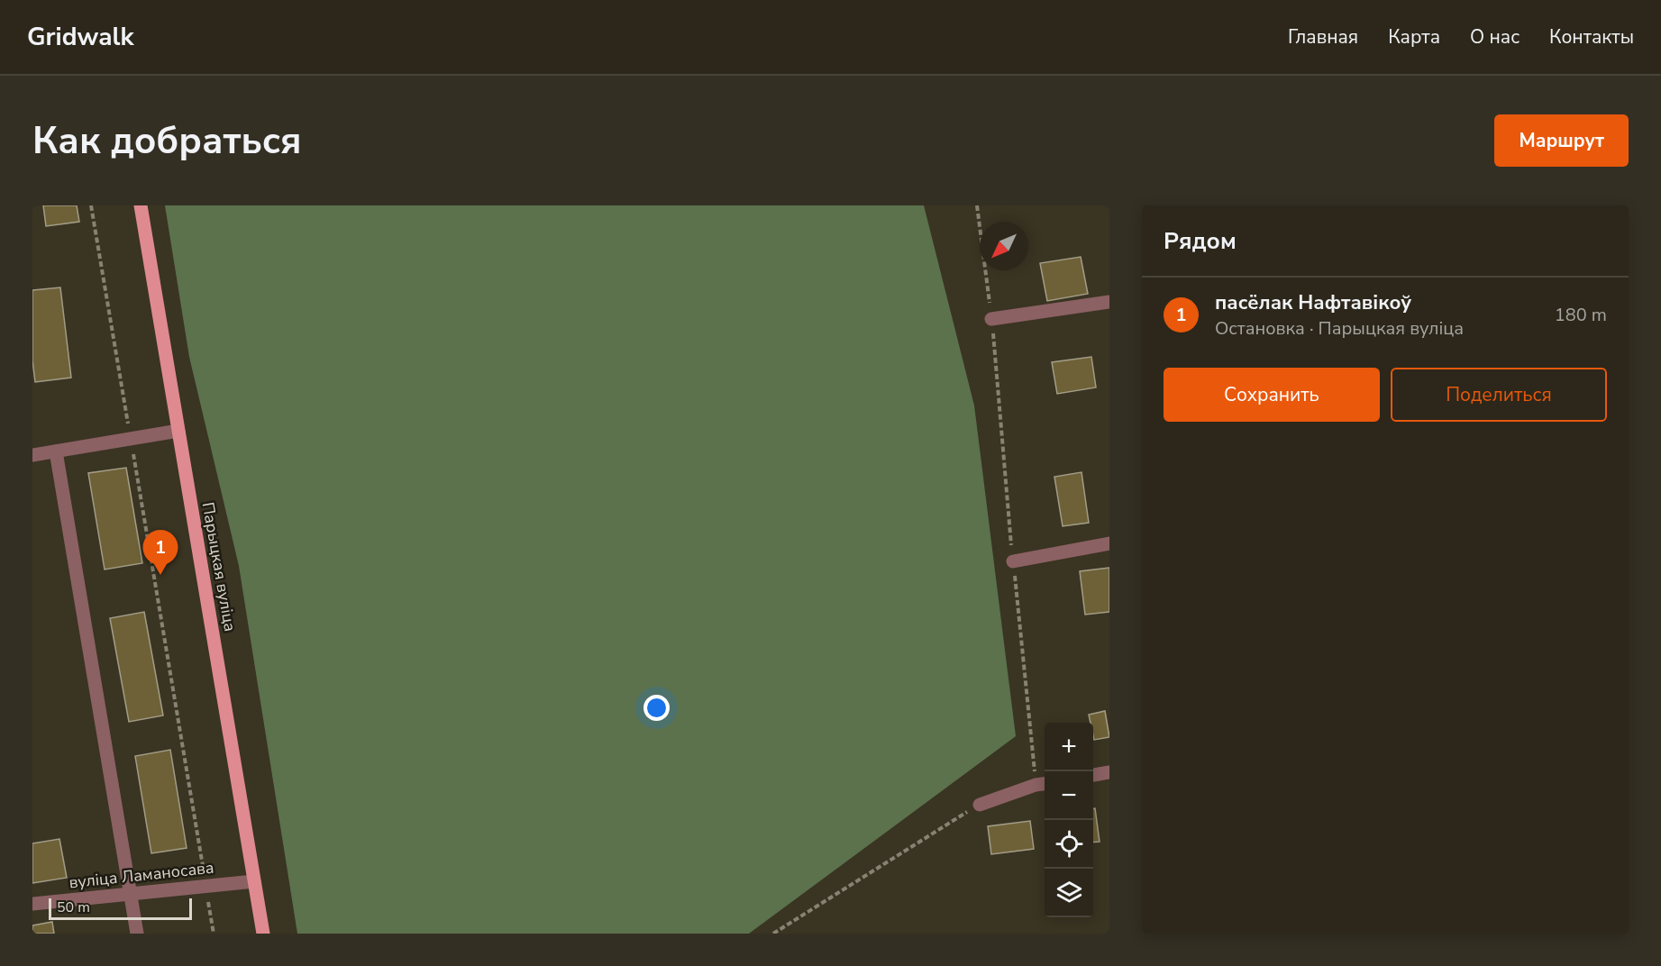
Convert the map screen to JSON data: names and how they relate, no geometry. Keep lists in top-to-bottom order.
{
  "streets": {
    "main road": ["Парыцкая вуліца"],
    "street": ["вуліца Ламаносава"]
  },
  "crossings": [
    ["Парыцкая вуліца", "вуліца Ламаносава"]
  ],
  "scale_bar": "50 m",
  "north": "bottom left",
  "page": {
    "header": "Gridwalk",
    "nav": [
      "Главная",
      "Карта",
      "О нас",
      "Контакты"
    ],
    "buttons": [
      "Маршрут",
      ["Сохранить", "Поделиться"]
    ],
    "title": "Как добраться",
    "heading": "Рядом",
    "list": [
      {
        "mark": "1",
        "name": "пасёлак Нафтавікоў",
        "note": "Остановка · Парыцкая вуліца",
        "value": "180 m"
      }
    ],
    "pins": "1",
    "map_buttons": ["+", "−"],
    "scale": "50 m"
  }
}
